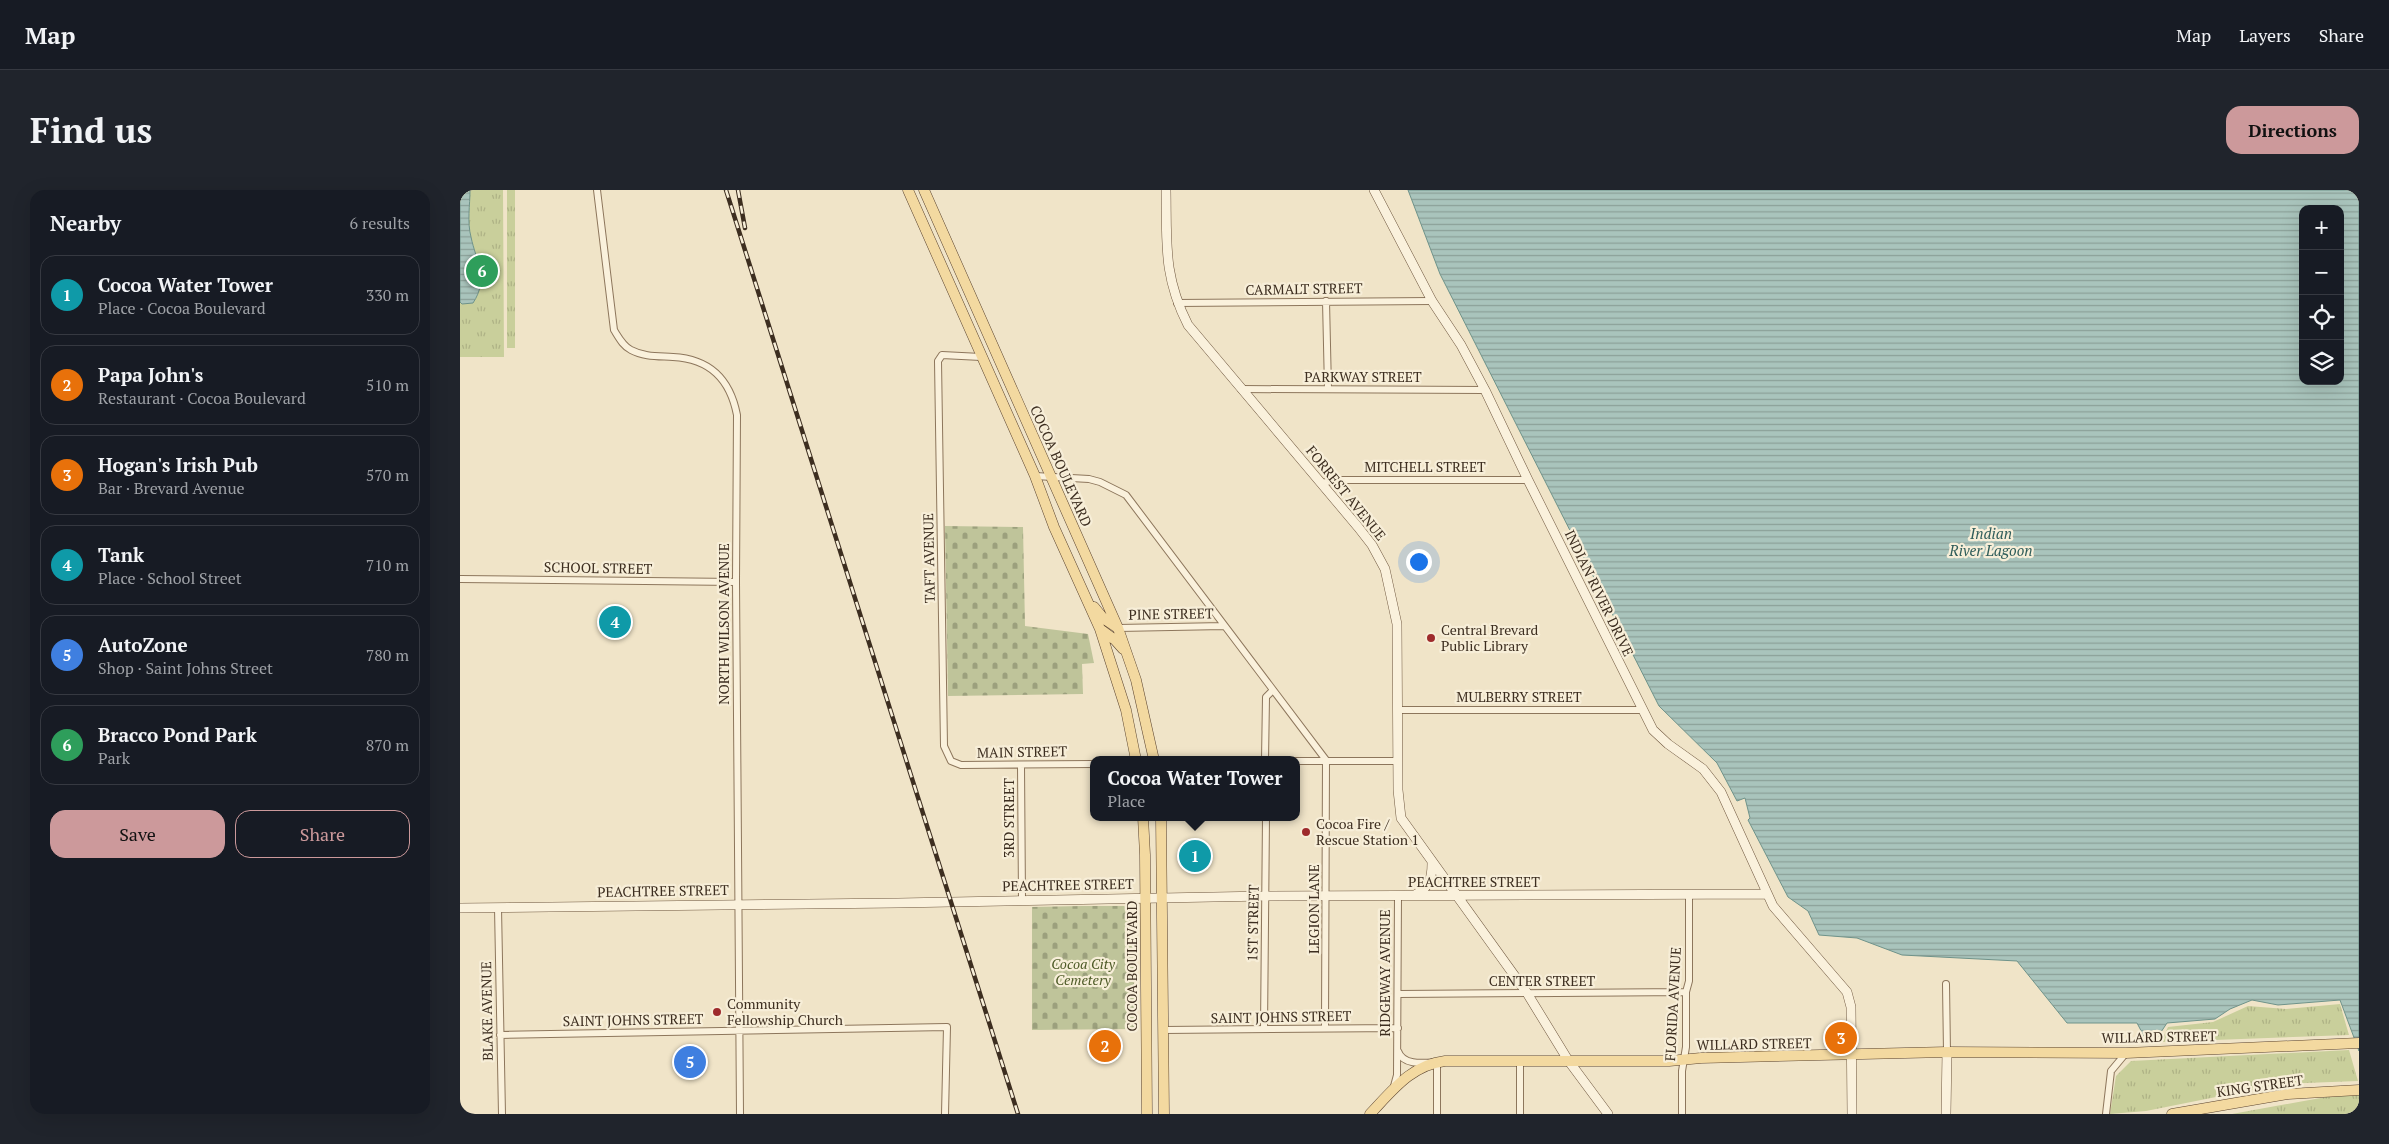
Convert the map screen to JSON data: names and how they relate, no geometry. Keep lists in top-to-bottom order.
{
  "streets": {
    "main road": ["COCOA BOULEVARD", "WILLARD STREET", "KING STREET"],
    "street": [
      "CARMALT STREET",
      "PARKWAY STREET",
      "MITCHELL STREET",
      "FORREST AVENUE",
      "TAFT AVENUE",
      "SCHOOL STREET",
      "INDIAN RIVER DRIVE",
      "PINE STREET",
      "NORTH WILSON AVENUE",
      "MULBERRY STREET",
      "MAIN STREET",
      "3RD STREET",
      "PEACHTREE STREET",
      "LEGION LANE",
      "1ST STREET",
      "RIDGEWAY AVENUE",
      "CENTER STREET",
      "FLORIDA AVENUE",
      "BLAKE AVENUE",
      "SAINT JOHNS STREET"
    ]
  },
  "crossings": [
    ["CARMALT STREET", "FORREST AVENUE"],
    ["CARMALT STREET", "INDIAN RIVER DRIVE"],
    ["PARKWAY STREET", "FORREST AVENUE"],
    ["PARKWAY STREET", "INDIAN RIVER DRIVE"],
    ["COCOA BOULEVARD", "TAFT AVENUE"],
    ["COCOA BOULEVARD", "PINE STREET"],
    ["COCOA BOULEVARD", "PEACHTREE STREET"],
    ["MITCHELL STREET", "FORREST AVENUE"],
    ["MITCHELL STREET", "INDIAN RIVER DRIVE"],
    ["FORREST AVENUE", "MULBERRY STREET"],
    ["FORREST AVENUE", "PEACHTREE STREET"],
    ["FORREST AVENUE", "CENTER STREET"],
    ["FORREST AVENUE", "WILLARD STREET"],
    ["TAFT AVENUE", "MAIN STREET"],
    ["SCHOOL STREET", "NORTH WILSON AVENUE"],
    ["INDIAN RIVER DRIVE", "MULBERRY STREET"],
    ["INDIAN RIVER DRIVE", "PEACHTREE STREET"],
    ["INDIAN RIVER DRIVE", "WILLARD STREET"],
    ["NORTH WILSON AVENUE", "PEACHTREE STREET"],
    ["NORTH WILSON AVENUE", "SAINT JOHNS STREET"],
    ["MAIN STREET", "3RD STREET"],
    ["3RD STREET", "PEACHTREE STREET"],
    ["PEACHTREE STREET", "LEGION LANE"],
    ["PEACHTREE STREET", "1ST STREET"],
    ["PEACHTREE STREET", "RIDGEWAY AVENUE"],
    ["PEACHTREE STREET", "FLORIDA AVENUE"],
    ["PEACHTREE STREET", "BLAKE AVENUE"],
    ["LEGION LANE", "SAINT JOHNS STREET"],
    ["1ST STREET", "SAINT JOHNS STREET"],
    ["RIDGEWAY AVENUE", "CENTER STREET"],
    ["RIDGEWAY AVENUE", "SAINT JOHNS STREET"],
    ["RIDGEWAY AVENUE", "WILLARD STREET"],
    ["CENTER STREET", "FLORIDA AVENUE"],
    ["FLORIDA AVENUE", "WILLARD STREET"],
    ["BLAKE AVENUE", "SAINT JOHNS STREET"]
  ],
  "water": ["Indian River Lagoon"],
  "parks": ["Cocoa City Cemetery"],
  "places": ["Central Brevard Public Library", "Cocoa Fire / Rescue Station 1", "Community Fellowship Church"],
  "page": {
    "header": "Map",
    "nav": ["Map", "Layers", "Share"],
    "buttons": [
      "Directions",
      ["Save", "Share"]
    ],
    "title": "Find us",
    "heading": ["Nearby", "6 results"],
    "map_buttons": ["+", "−"],
    "pins": [
      "6",
      "4",
      "1",
      "3",
      "2",
      "5"
    ],
    "list": [
      {
        "mark": "1",
        "name": "Cocoa Water Tower",
        "note": "Place · Cocoa Boulevard",
        "value": "330 m"
      },
      {
        "mark": "2",
        "name": "Papa John's",
        "note": "Restaurant · Cocoa Boulevard",
        "value": "510 m"
      },
      {
        "mark": "3",
        "name": "Hogan's Irish Pub",
        "note": "Bar · Brevard Avenue",
        "value": "570 m"
      },
      {
        "mark": "4",
        "name": "Tank",
        "note": "Place · School Street",
        "value": "710 m"
      },
      {
        "mark": "5",
        "name": "AutoZone",
        "note": "Shop · Saint Johns Street",
        "value": "780 m"
      },
      {
        "mark": "6",
        "name": "Bracco Pond Park",
        "note": "Park",
        "value": "870 m"
      }
    ],
    "popup": ["Cocoa Water Tower", "Place"]
  }
}
